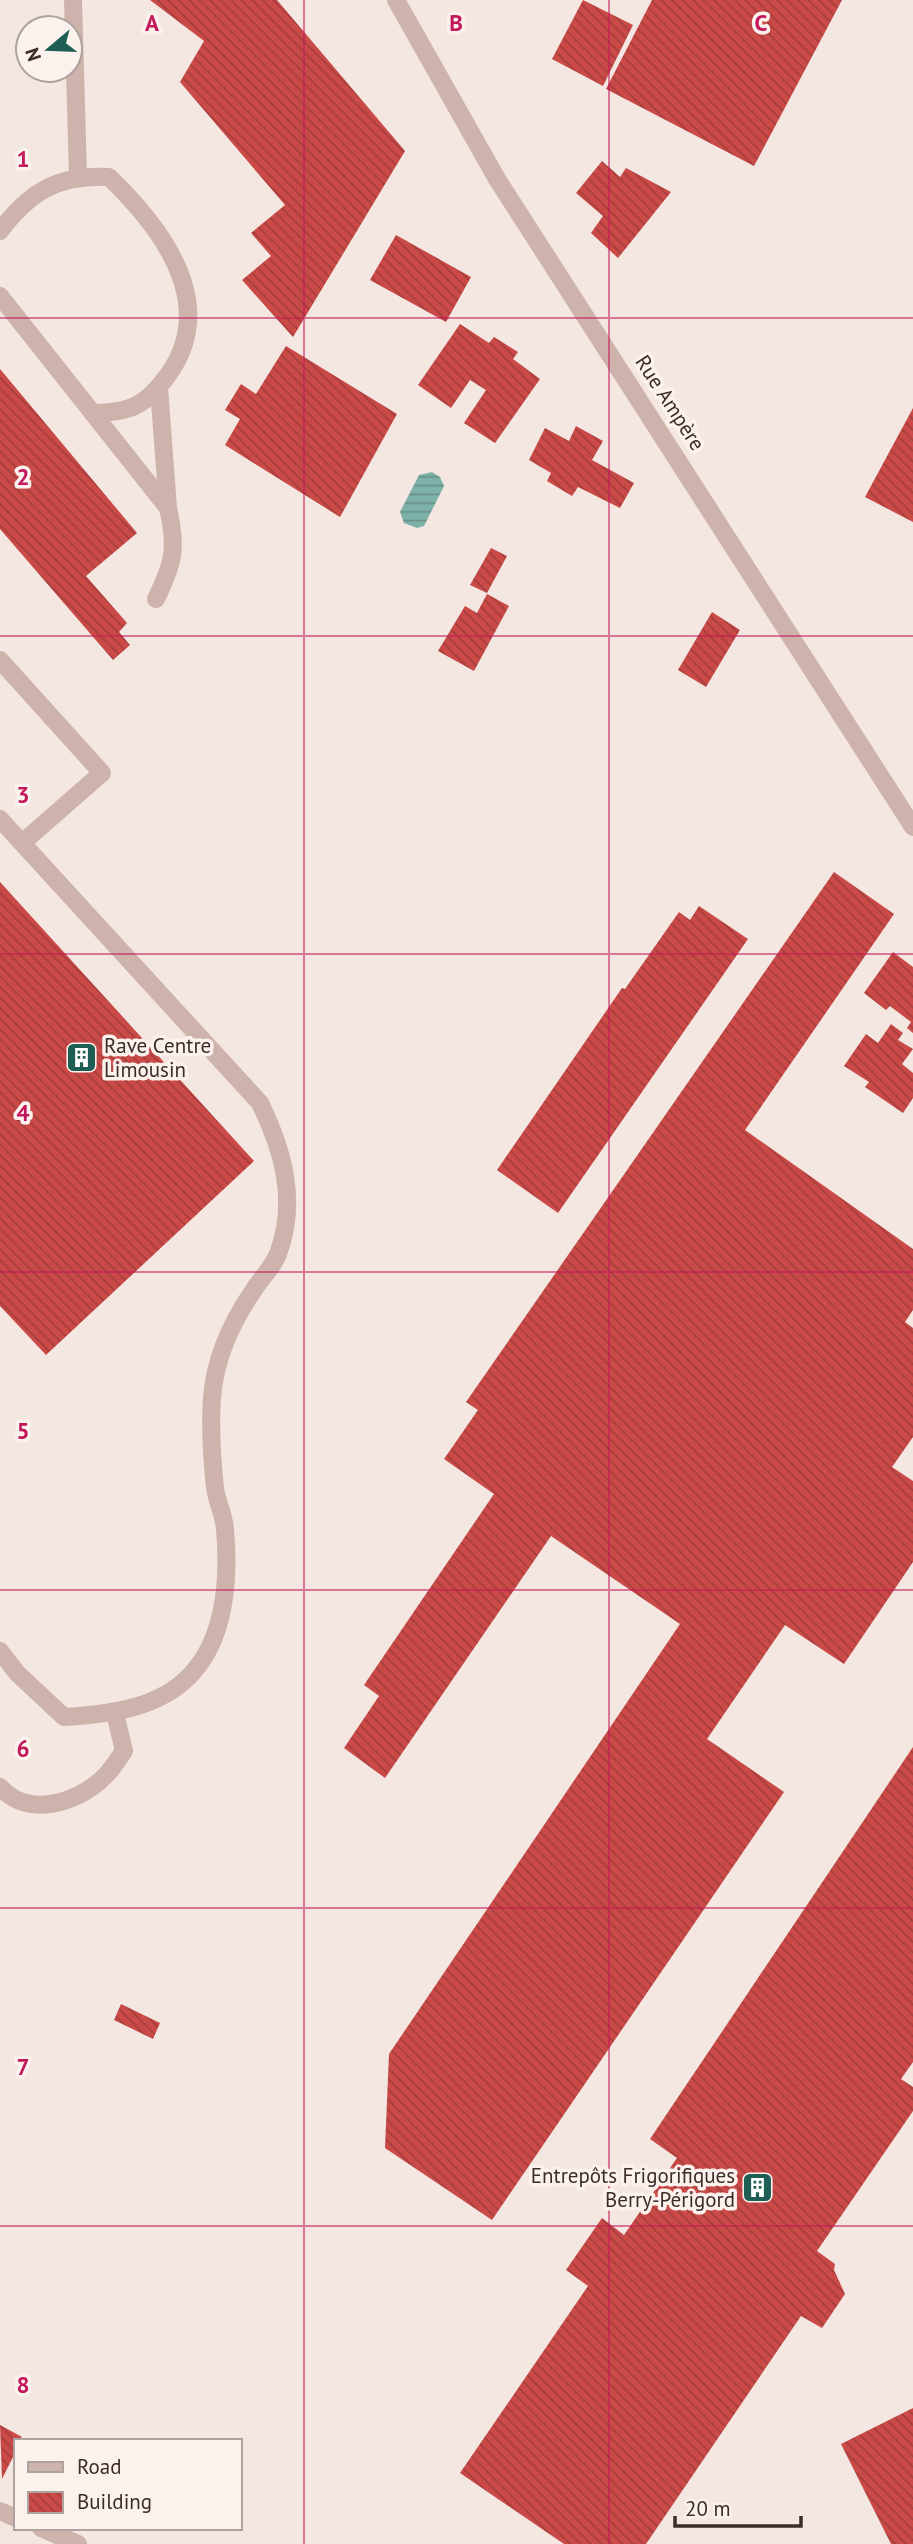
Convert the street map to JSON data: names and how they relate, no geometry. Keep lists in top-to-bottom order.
{
  "streets": {
    "street": ["Rue Ampère"]
  },
  "places": {
    "building": ["Rave Centre Limousin", "Entrepôts Frigorifiques Berry-Périgord"]
  },
  "legend": ["Road", "Building"],
  "scale_bar": "20 m",
  "north": "left",
  "grid": {
    "columns": ["A", "B", "C"],
    "rows": [
      "1",
      "2",
      "3",
      "4",
      "5",
      "6",
      "7",
      "8"
    ]
  }
}
